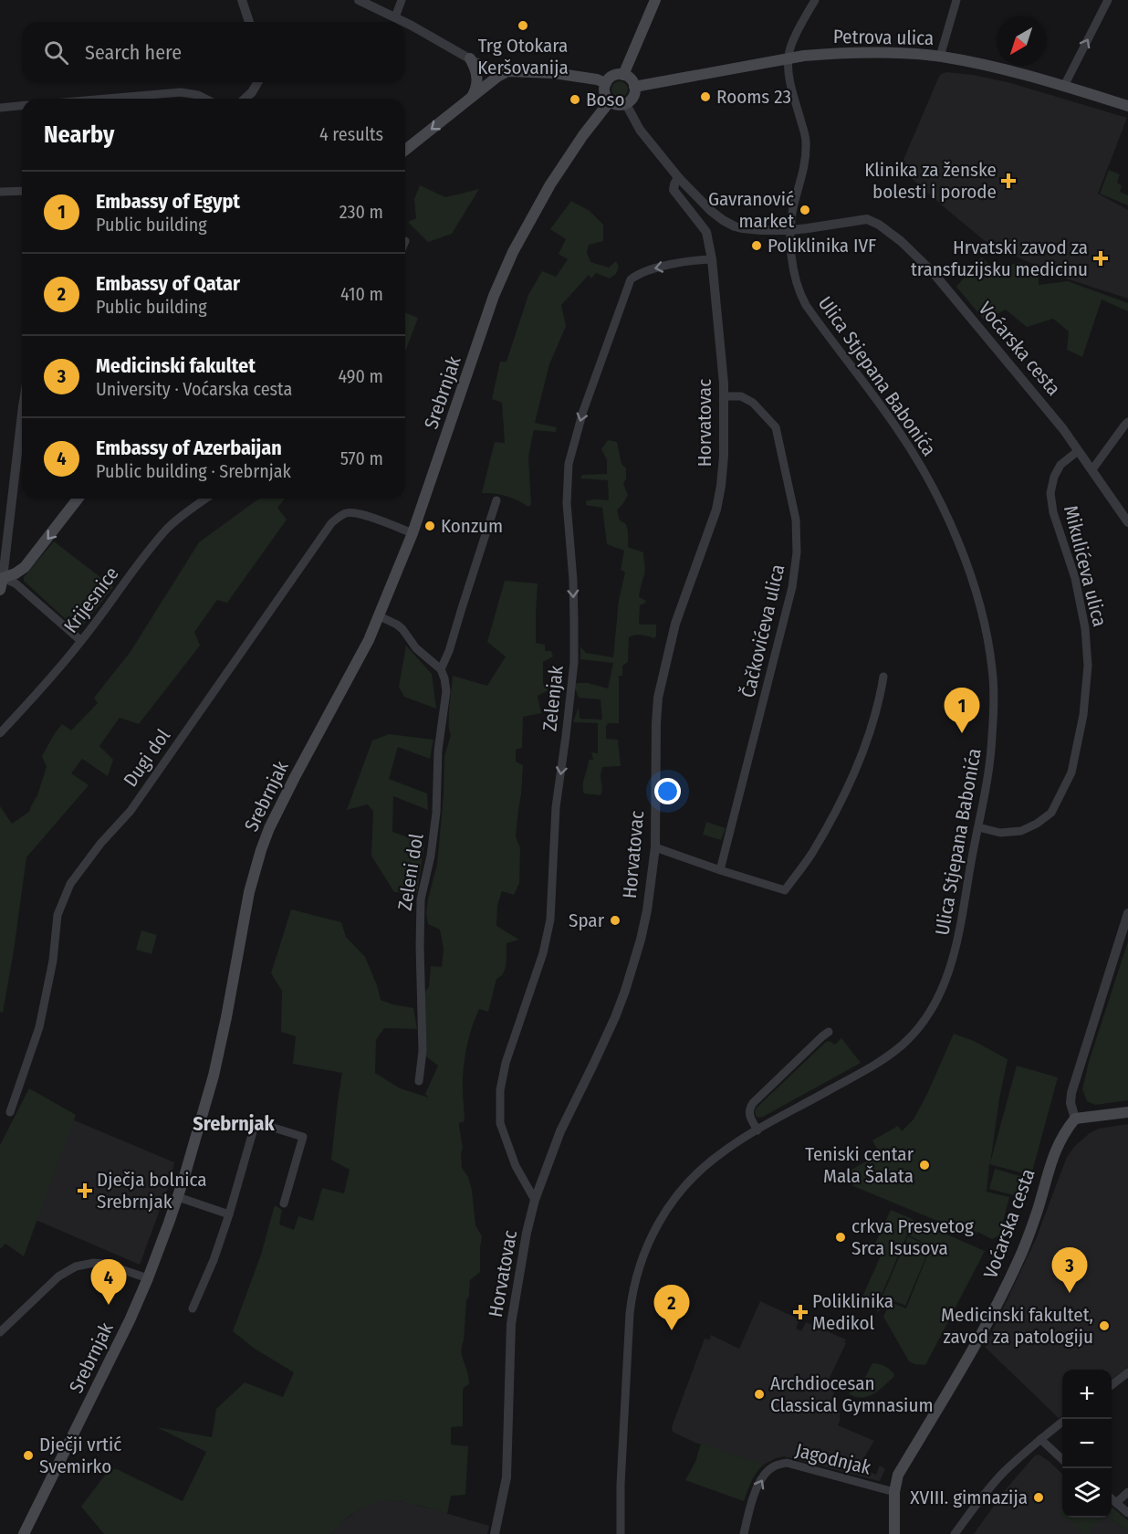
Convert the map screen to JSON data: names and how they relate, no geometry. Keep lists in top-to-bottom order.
{
  "streets": {
    "main road": ["Petrova ulica", "Voćarska cesta", "Srebrnjak"],
    "street": [
      "Ulica Stjepana Babonića",
      "Horvatovac",
      "Mikulićeva ulica",
      "Krijesnice",
      "Čačkovićeva ulica",
      "Zelenjak",
      "Dugi dol",
      "Zeleni dol",
      "Jagodnjak"
    ]
  },
  "crossings": [
    ["Petrova ulica", "Voćarska cesta"],
    ["Petrova ulica", "Ulica Stjepana Babonića"],
    ["Petrova ulica", "Srebrnjak"],
    ["Voćarska cesta", "Ulica Stjepana Babonića"],
    ["Voćarska cesta", "Srebrnjak"],
    ["Voćarska cesta", "Horvatovac"],
    ["Voćarska cesta", "Mikulićeva ulica"],
    ["Voćarska cesta", "Jagodnjak"],
    ["Ulica Stjepana Babonića", "Mikulićeva ulica"],
    ["Srebrnjak", "Dugi dol"],
    ["Horvatovac", "Čačkovićeva ulica"],
    ["Horvatovac", "Zelenjak"]
  ],
  "one_way": ["Zelenjak"],
  "districts": ["Srebrnjak"],
  "places": {
    "other": [
      "Trg Otokara Keršovanija",
      "Rooms 23",
      "Boso",
      "Gavranović market",
      "Poliklinika IVF",
      "Konzum",
      "Spar",
      "Teniski centar Mala Šalata",
      "crkva Presvetog Srca Isusova",
      "Medicinski fakultet, zavod za patologiju",
      "Archdiocesan Classical Gymnasium",
      "Dječji vrtić Svemirko",
      "XVIII. gimnazija"
    ],
    "health": [
      "Klinika za ženske bolesti i porode",
      "Hrvatski zavod za transfuzijsku medicinu",
      "Dječja bolnica Srebrnjak",
      "Poliklinika Medikol"
    ]
  },
  "north": "bottom left",
  "page": {
    "search": "Search here",
    "heading": ["Nearby", "4 results"],
    "list": [
      {
        "mark": "1",
        "name": "Embassy of Egypt",
        "note": "Public building",
        "value": "230 m"
      },
      {
        "mark": "2",
        "name": "Embassy of Qatar",
        "note": "Public building",
        "value": "410 m"
      },
      {
        "mark": "3",
        "name": "Medicinski fakultet",
        "note": "University · Voćarska cesta",
        "value": "490 m"
      },
      {
        "mark": "4",
        "name": "Embassy of Azerbaijan",
        "note": "Public building · Srebrnjak",
        "value": "570 m"
      }
    ],
    "pins": [
      "1",
      "3",
      "4",
      "2"
    ],
    "map_buttons": ["+", "−"]
  }
}
